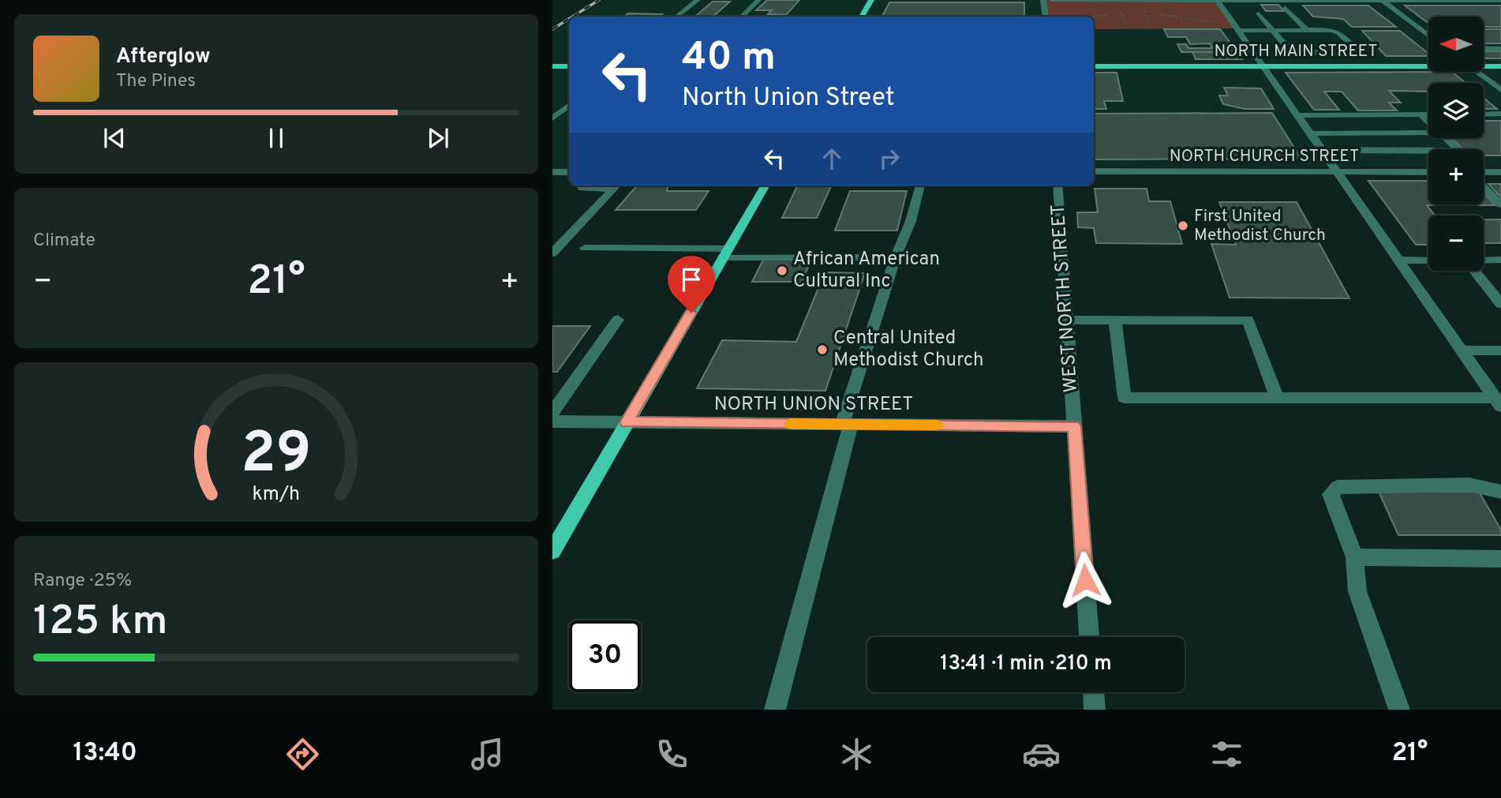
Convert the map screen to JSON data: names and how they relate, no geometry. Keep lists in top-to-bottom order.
{
  "streets": {
    "main road": ["NORTH MAIN STREET"],
    "street": ["NORTH CHURCH STREET", "WEST NORTH STREET", "NORTH UNION STREET"]
  },
  "crossings": [
    ["WEST NORTH STREET", "NORTH UNION STREET"]
  ],
  "places": ["First United Methodist Church", "African American Cultural Inc", "Central United Methodist Church"],
  "north": "left",
  "page": {
    "map_buttons": ["+", "−"],
    "turn": ["40 m", "North Union Street"],
    "song": ["Afterglow", "The Pines"],
    "tile": [
      "Climate",
      ["Range · 25%", "125 km"]
    ],
    "heat": ["−", "21°", "+"],
    "limit": "30",
    "trip": "13:41 · 1 min · 210 m",
    "tabs": ["13:40", "21°"],
    "gauge": ["29", "km/h"]
  }
}
